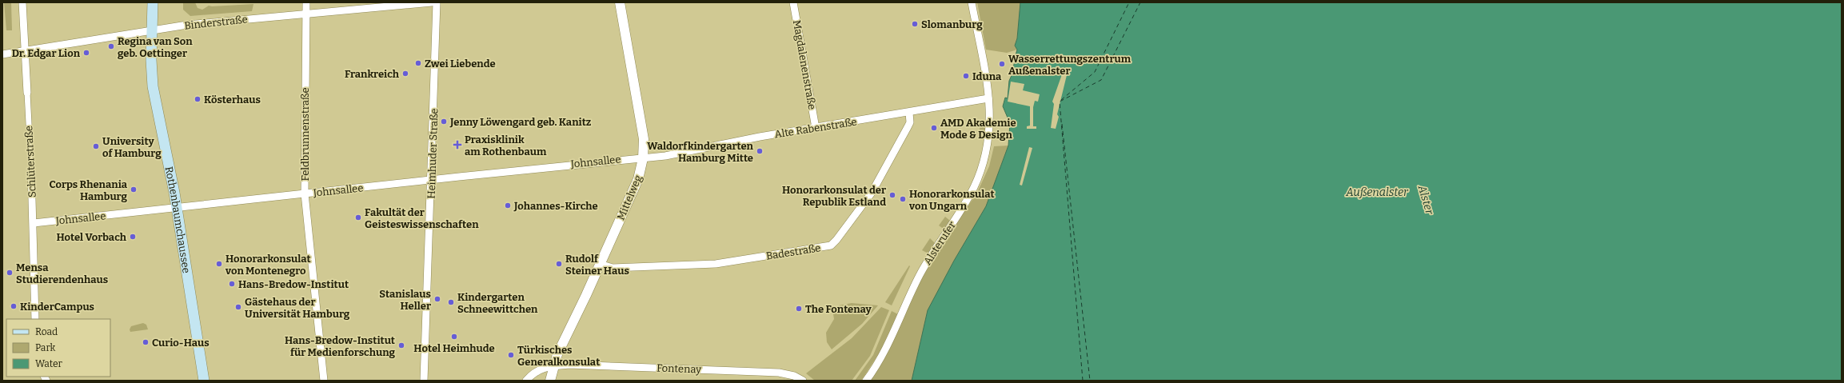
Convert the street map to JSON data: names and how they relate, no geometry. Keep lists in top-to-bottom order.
{
  "streets": {
    "main road": ["Rothenbaumchaussee"],
    "street": [
      "Binderstraße",
      "Magdalenenstraße",
      "Alte Rabenstraße",
      "Feldbrunnenstraße",
      "Heimhuder Straße",
      "Schlüterstraße",
      "Johnsallee",
      "Mittelweg",
      "Alsterufer",
      "Badestraße",
      "Fontenay"
    ]
  },
  "crossings": [
    ["Binderstraße", "Feldbrunnenstraße"],
    ["Binderstraße", "Schlüterstraße"],
    ["Binderstraße", "Rothenbaumchaussee"],
    ["Magdalenenstraße", "Alte Rabenstraße"],
    ["Alte Rabenstraße", "Johnsallee"],
    ["Alte Rabenstraße", "Mittelweg"],
    ["Alte Rabenstraße", "Alsterufer"],
    ["Alte Rabenstraße", "Badestraße"],
    ["Feldbrunnenstraße", "Johnsallee"],
    ["Heimhuder Straße", "Johnsallee"],
    ["Schlüterstraße", "Johnsallee"],
    ["Johnsallee", "Mittelweg"],
    ["Johnsallee", "Rothenbaumchaussee"],
    ["Mittelweg", "Badestraße"],
    ["Mittelweg", "Fontenay"]
  ],
  "water": ["Außenalster", "Alster"],
  "places": {
    "other": [
      "Slomanburg",
      "Regina van Son geb. Oettinger",
      "Dr. Edgar Lion",
      "Zwei Liebende",
      "Wasserrettungszentrum Außenalster",
      "Frankreich",
      "Iduna",
      "Kösterhaus",
      "Jenny Löwengard geb. Kanitz",
      "AMD Akademie Mode & Design",
      "University of Hamburg",
      "Waldorfkindergarten Hamburg Mitte",
      "Corps Rhenania Hamburg",
      "Honorarkonsulat der Republik Estland",
      "Honorarkonsulat von Ungarn",
      "Johannes-Kirche",
      "Fakultät der Geisteswissenschaften",
      "Hotel Vorbach",
      "Honorarkonsulat von Montenegro",
      "Rudolf Steiner Haus",
      "Mensa Studierendenhaus",
      "Hans-Bredow-Institut",
      "Stanislaus Heller",
      "Kindergarten Schneewittchen",
      "KinderCampus",
      "Gästehaus der Universität Hamburg",
      "The Fontenay",
      "Hotel Heimhude",
      "Curio-Haus",
      "Hans-Bredow-Institut für Medienforschung",
      "Türkisches Generalkonsulat"
    ],
    "health": ["Praxisklinik am Rothenbaum"]
  },
  "legend": ["Road", "Park", "Water"]
}
